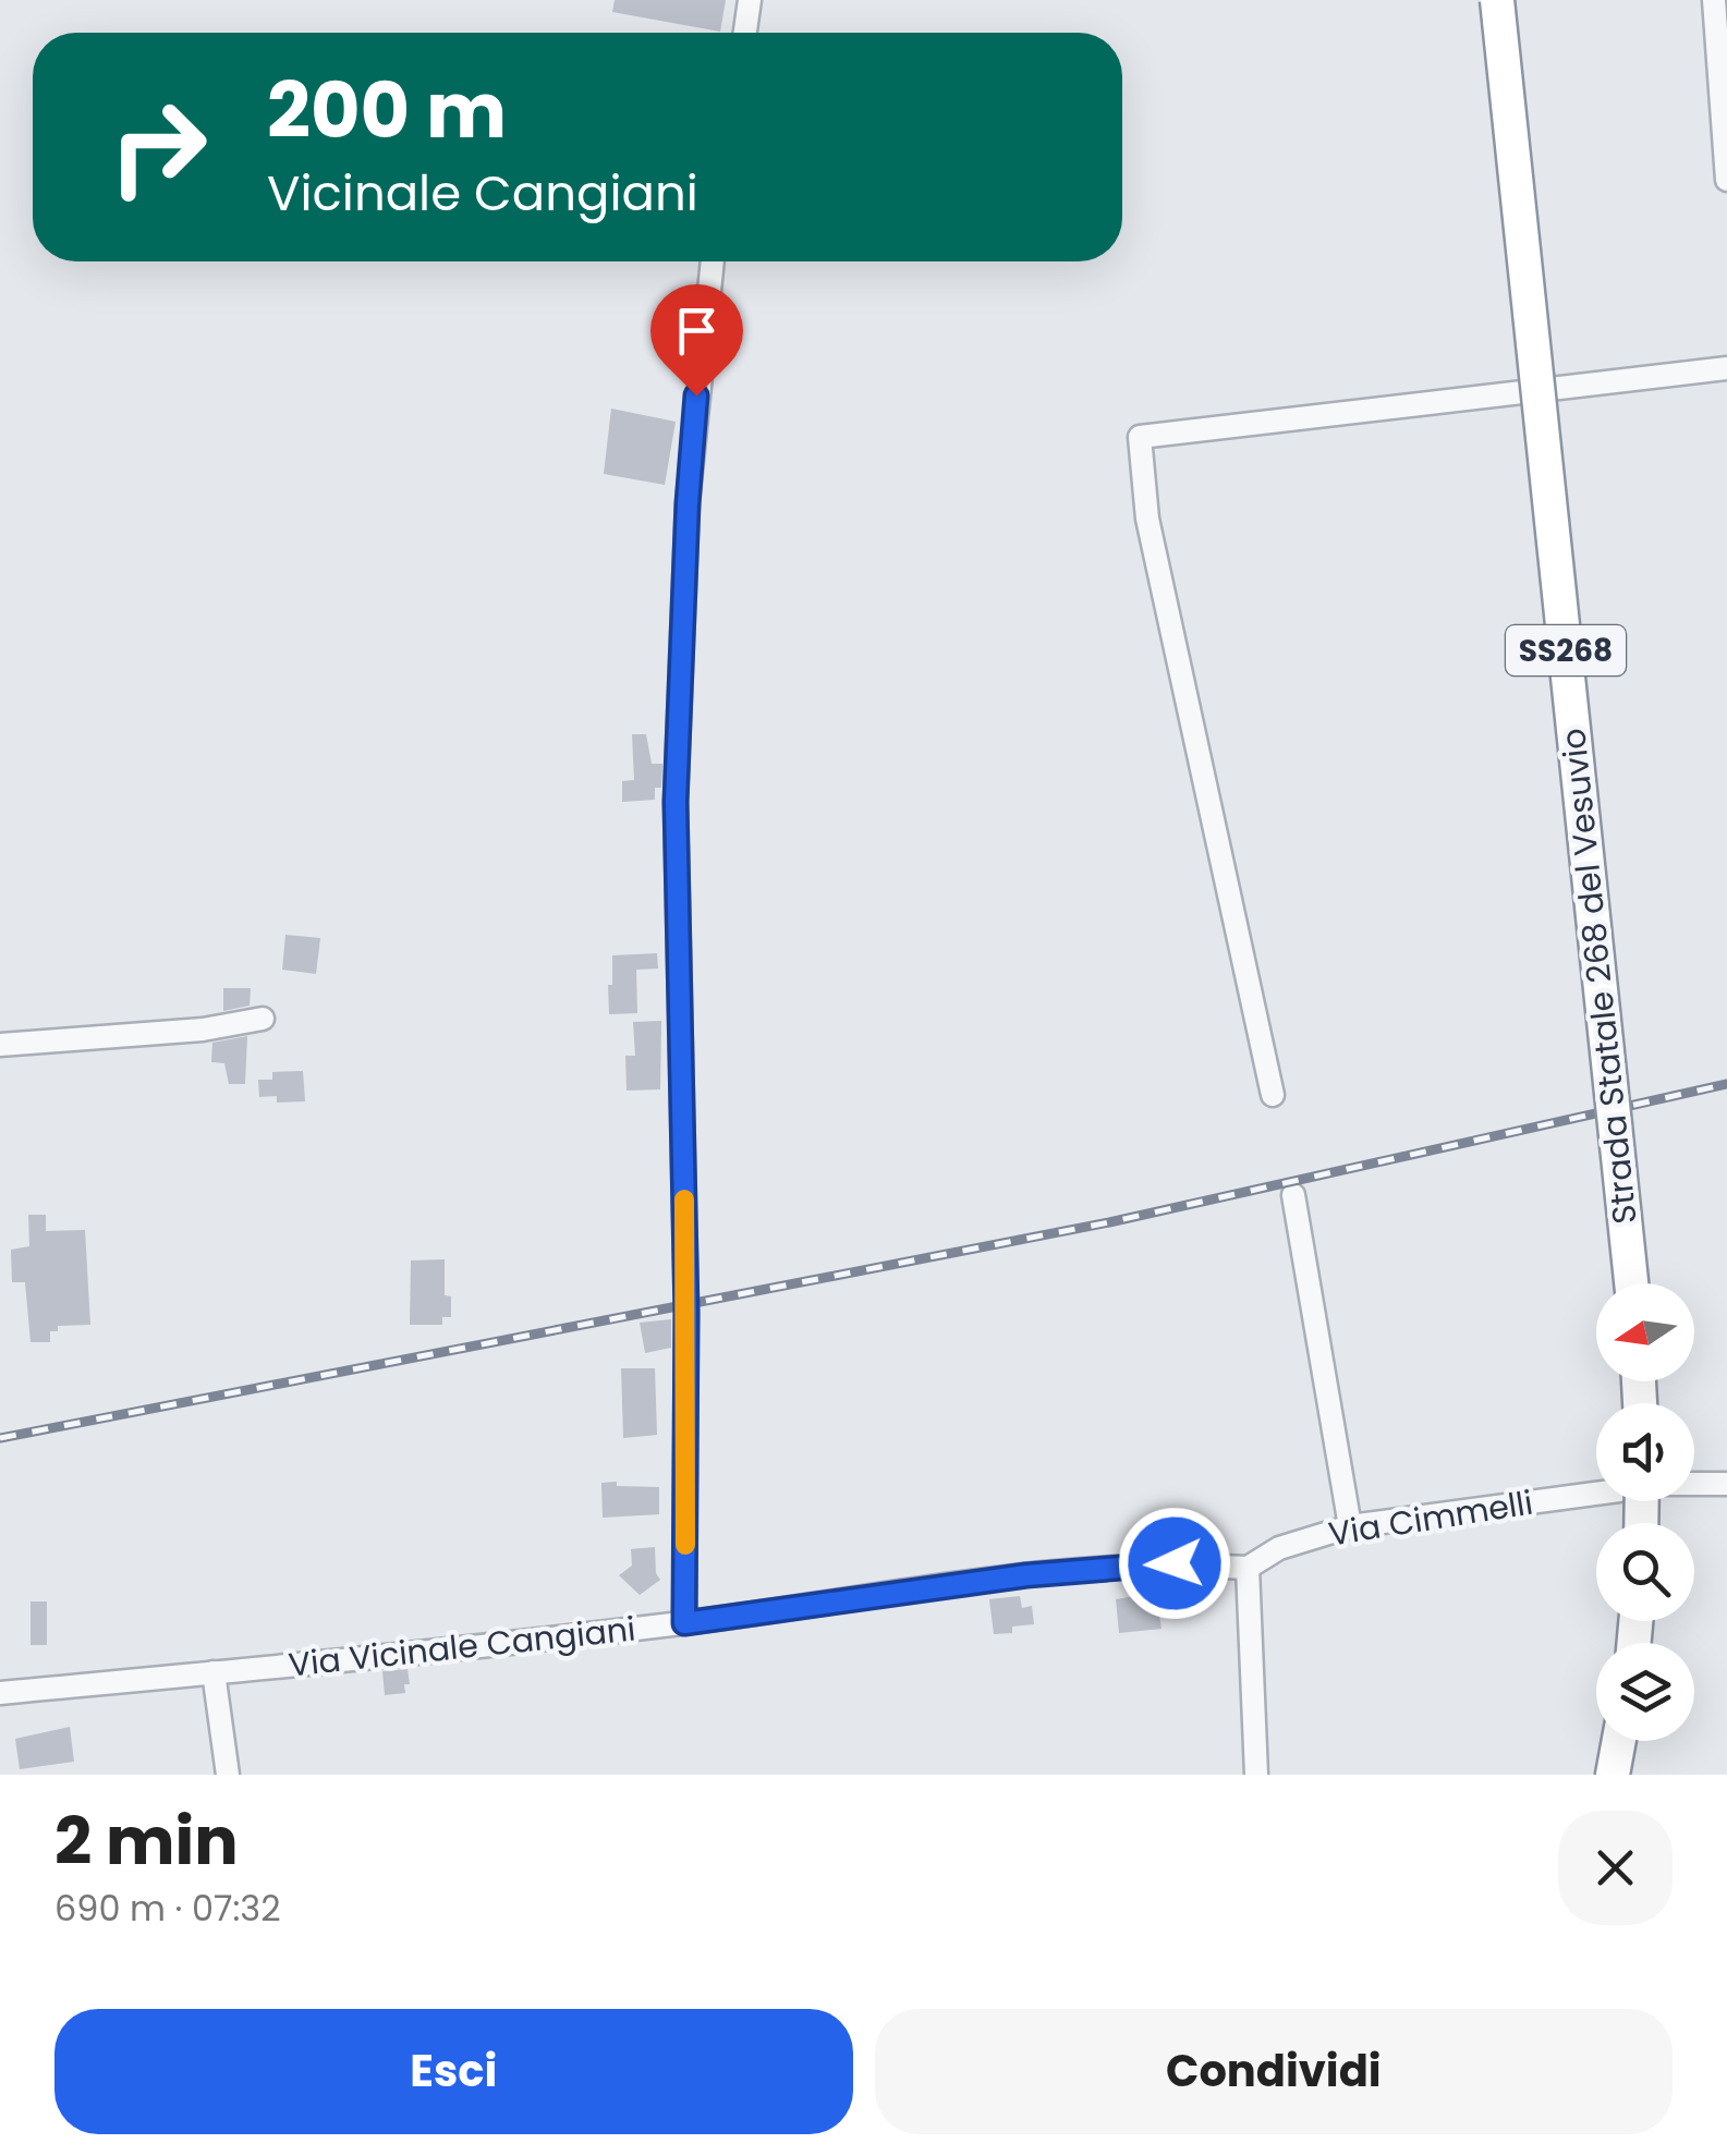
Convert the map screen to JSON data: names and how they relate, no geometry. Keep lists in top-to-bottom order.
{
  "streets": {
    "highway": ["SS268", "Strada Statale 268 del Vesuvio"],
    "street": ["Via Cimmelli", "Via Vicinale Cangiani"]
  },
  "crossings": [
    ["Via Cimmelli", "Via Vicinale Cangiani"]
  ],
  "north": "left",
  "page": {
    "turn": ["200 m", "Vicinale Cangiani"],
    "heading": ["2 min", "690 m · 07:32"],
    "buttons": ["Esci", "Condividi"]
  }
}
